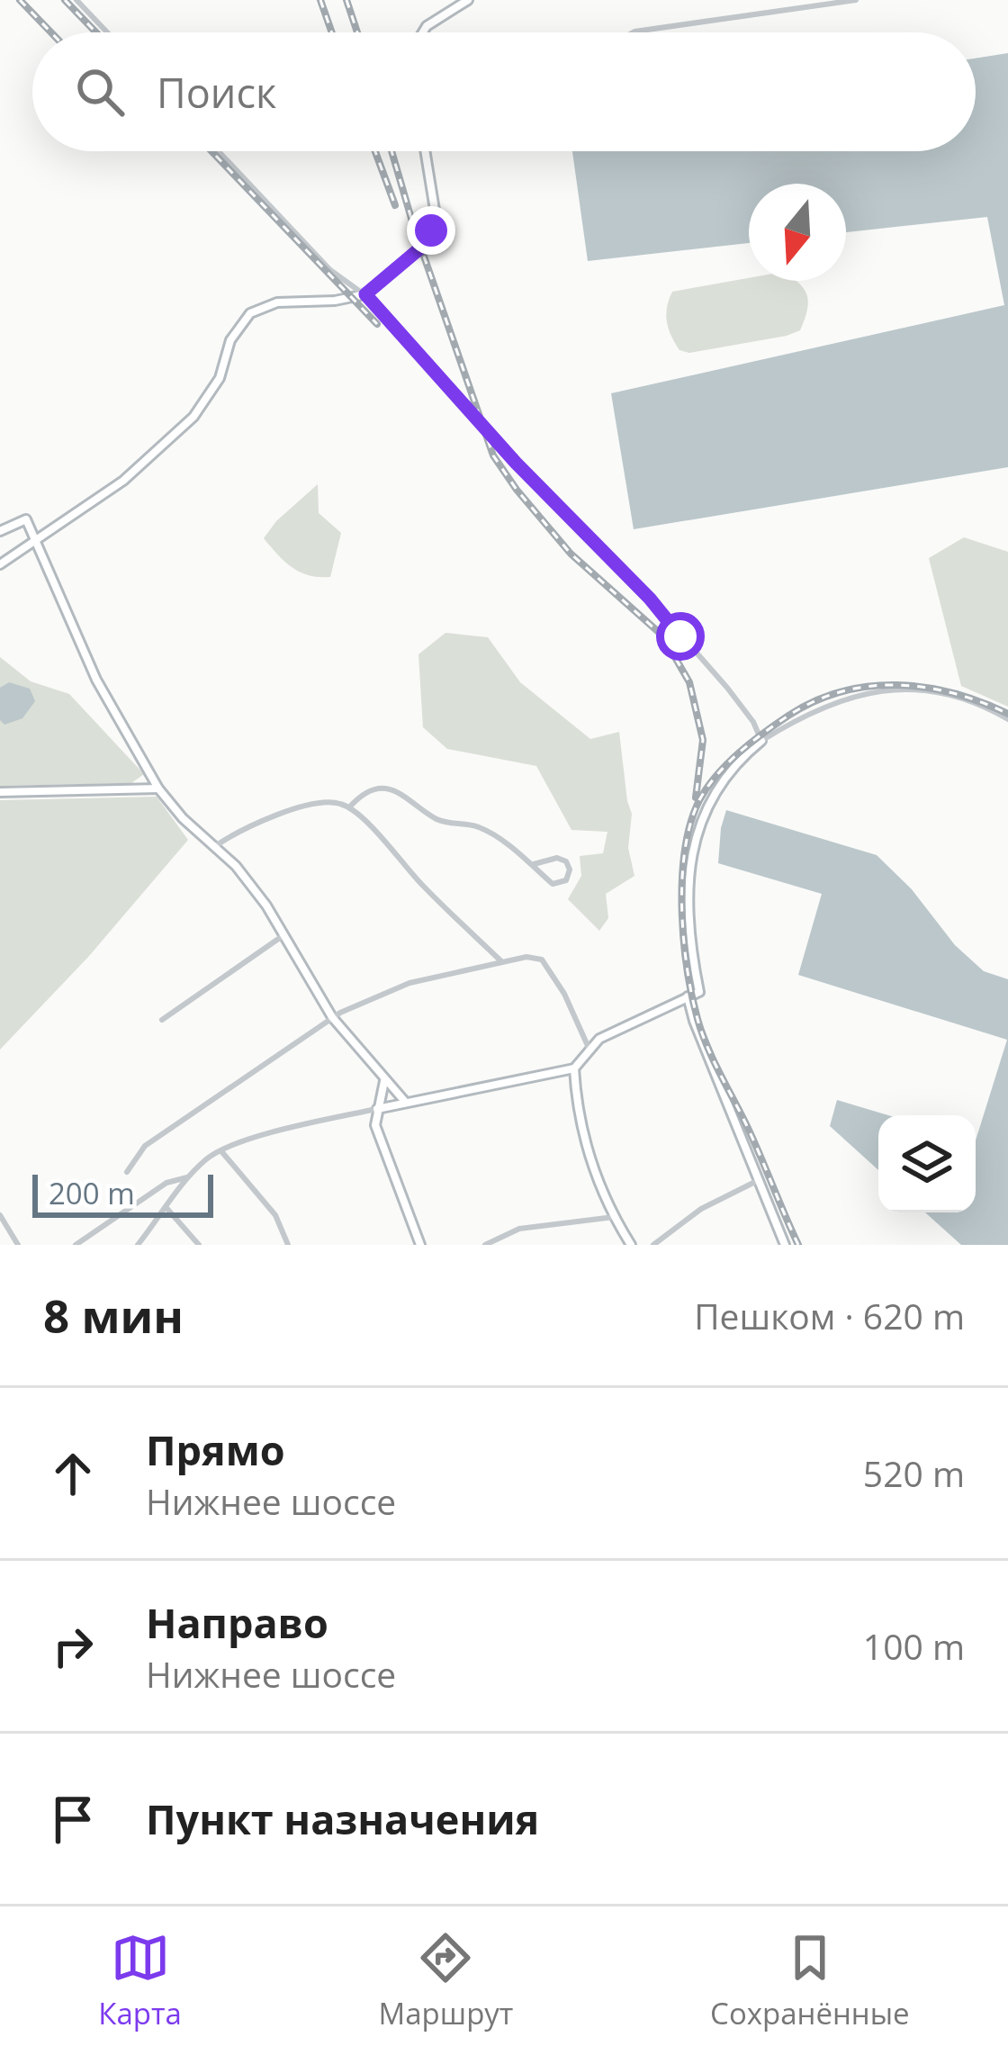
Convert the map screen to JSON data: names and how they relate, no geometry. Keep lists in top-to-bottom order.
{
  "scale_bar": "200 m",
  "north": "bottom",
  "page": {
    "search": "Поиск",
    "scale": "200 m",
    "heading": ["8 мин", "Пешком · 620 m"],
    "list": [
      ["Прямо", "Нижнее шоссе", "520 m"],
      ["Направо", "Нижнее шоссе", "100 m"],
      "Пункт назначения"
    ],
    "nav": ["Карта", "Маршрут", "Сохранённые"]
  }
}
